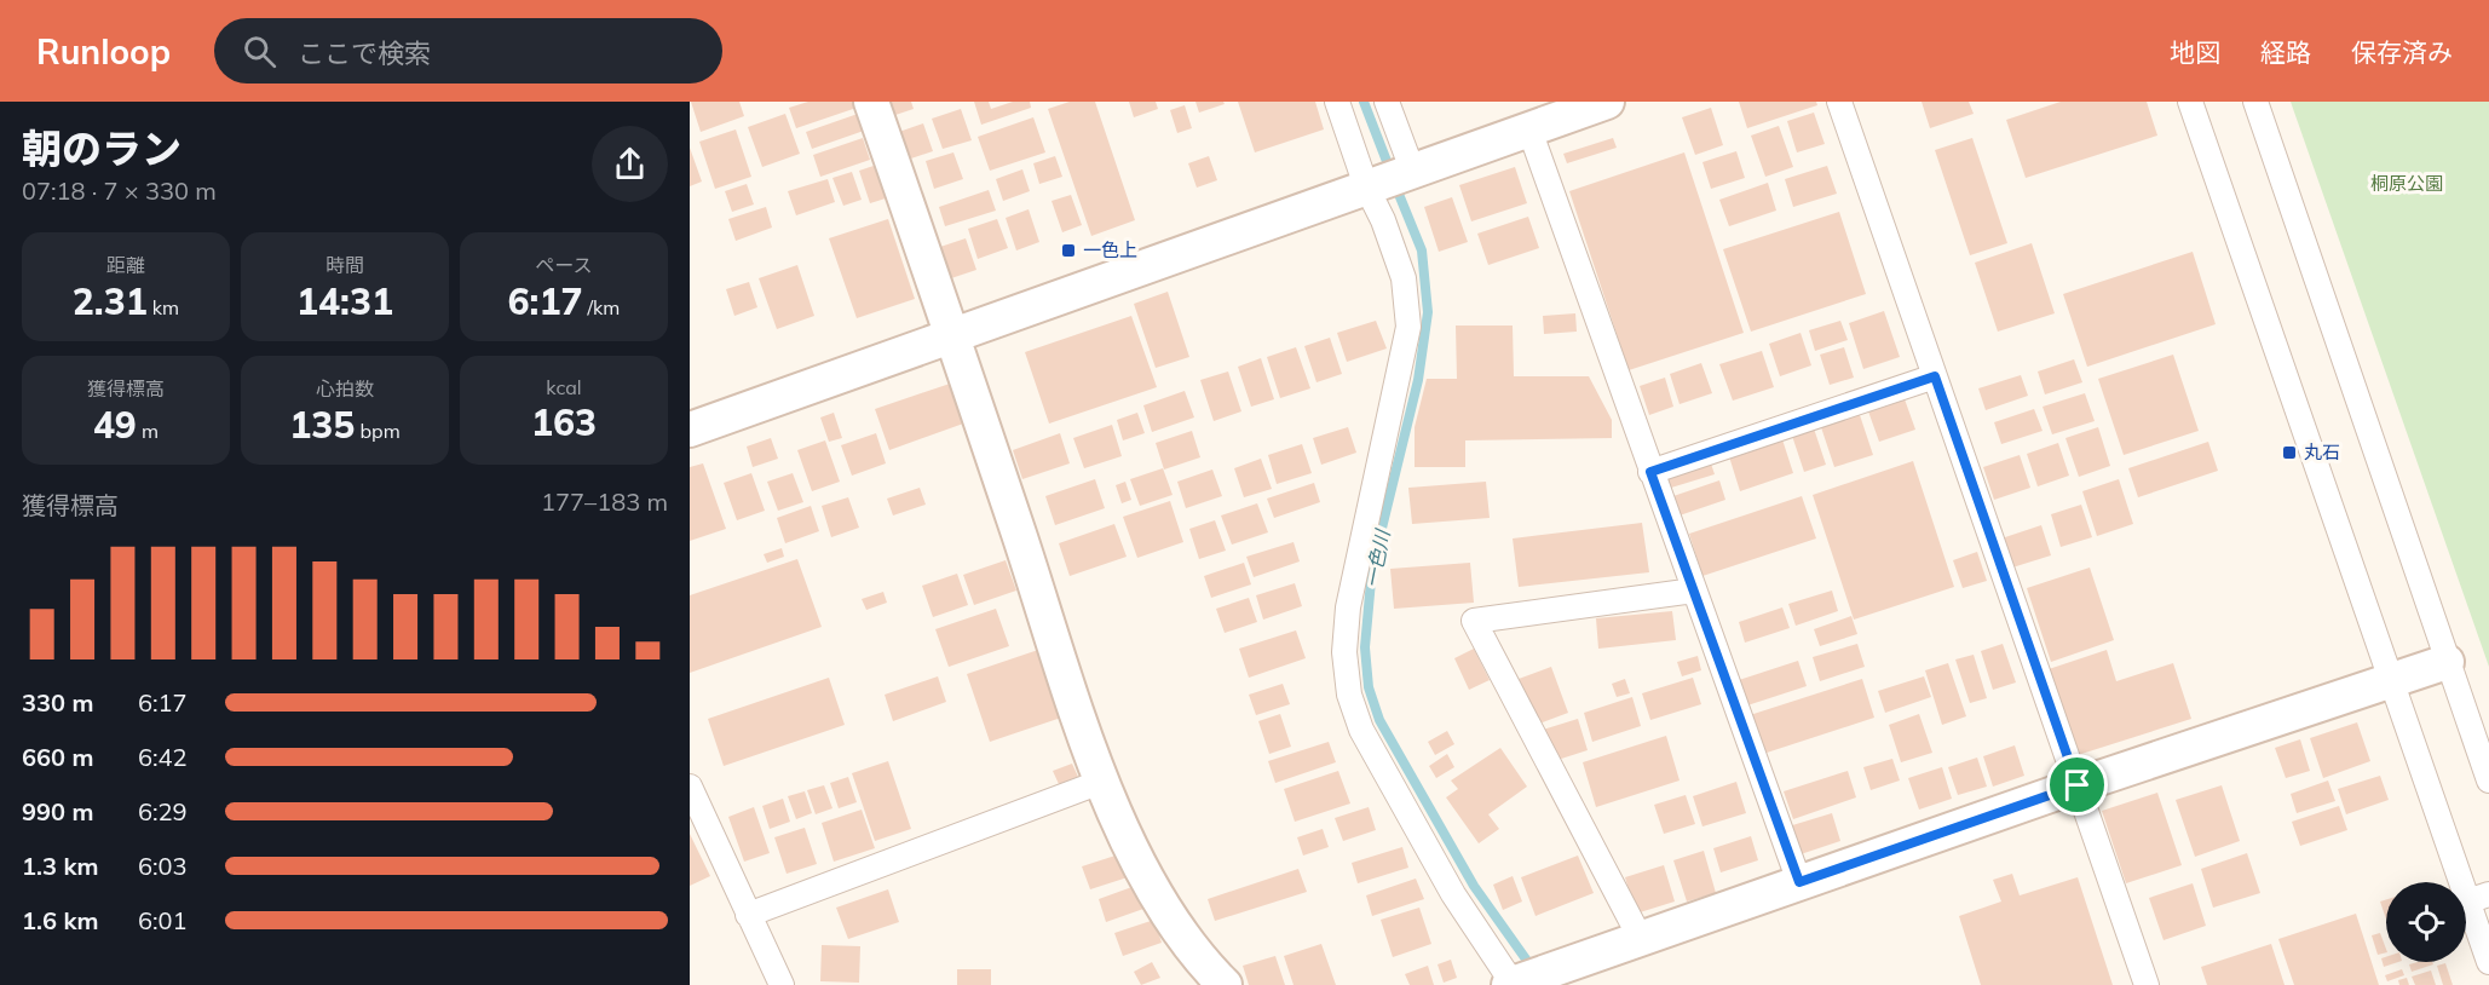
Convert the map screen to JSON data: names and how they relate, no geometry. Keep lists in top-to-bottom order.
{
  "water": ["一色川"],
  "parks": ["桐原公園"],
  "places": {
    "transit": ["一色上", "丸石"]
  },
  "page": {
    "header": "Runloop",
    "search": "ここで検索",
    "nav": ["地図", "経路", "保存済み"],
    "heading": ["朝のラン", "07:18 · 7 × 330 m"],
    "stats": [
      ["距離", "2.31 km"],
      ["時間", "14:31"],
      ["ペース", "6:17 /km"],
      ["獲得標高", "49 m"],
      ["心拍数", "135 bpm"],
      ["kcal", "163"]
    ],
    "chart": ["獲得標高", "177–183 m"],
    "list": [
      {
        "name": "330 m",
        "note": "6:17"
      },
      {
        "name": "660 m",
        "note": "6:42"
      },
      {
        "name": "990 m",
        "note": "6:29"
      },
      {
        "name": "1.3 km",
        "note": "6:03"
      },
      {
        "name": "1.6 km",
        "note": "6:01"
      }
    ]
  }
}
